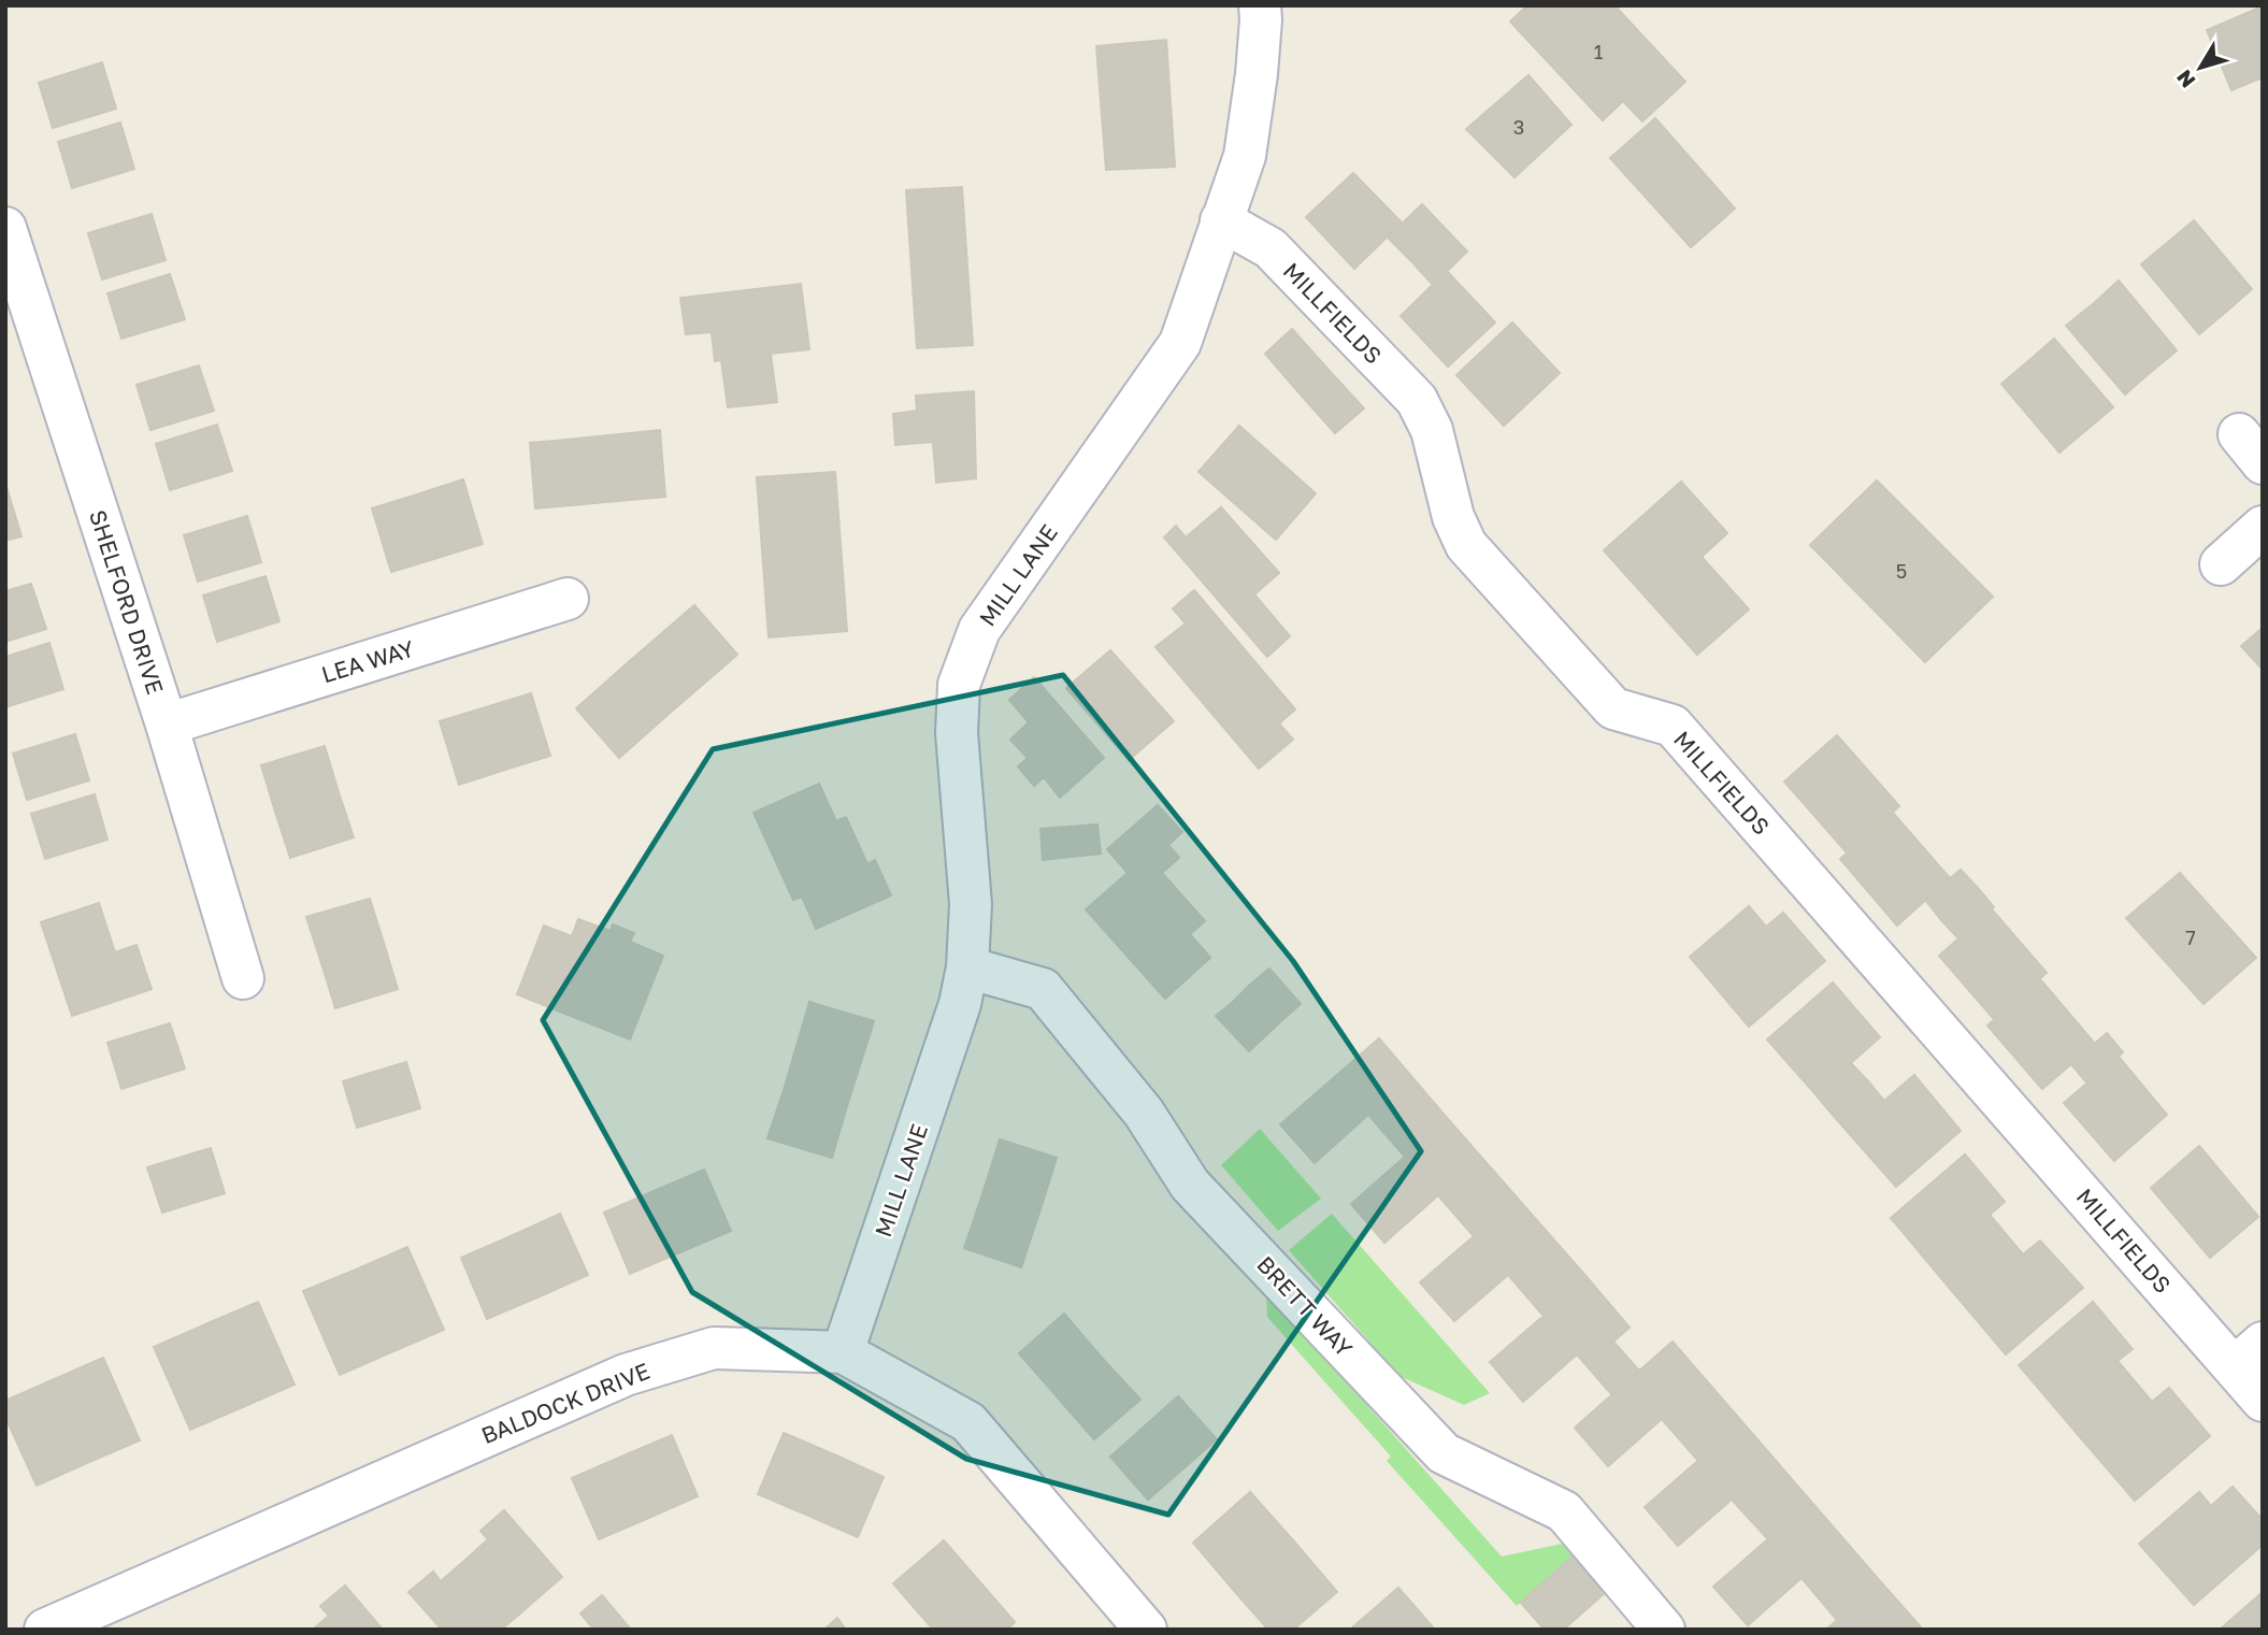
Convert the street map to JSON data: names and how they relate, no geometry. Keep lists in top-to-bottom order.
{
  "streets": {
    "street": [
      "MILLFIELDS",
      "MILL LANE",
      "SHELFORD DRIVE",
      "LEA WAY",
      "BRETT WAY",
      "BALDOCK DRIVE"
    ]
  },
  "crossings": [
    ["MILLFIELDS", "MILL LANE"],
    ["MILL LANE", "BRETT WAY"],
    ["MILL LANE", "BALDOCK DRIVE"],
    ["SHELFORD DRIVE", "LEA WAY"]
  ],
  "house_numbers": [
    "1",
    "3",
    "5",
    "7"
  ],
  "north": "bottom left"
}
